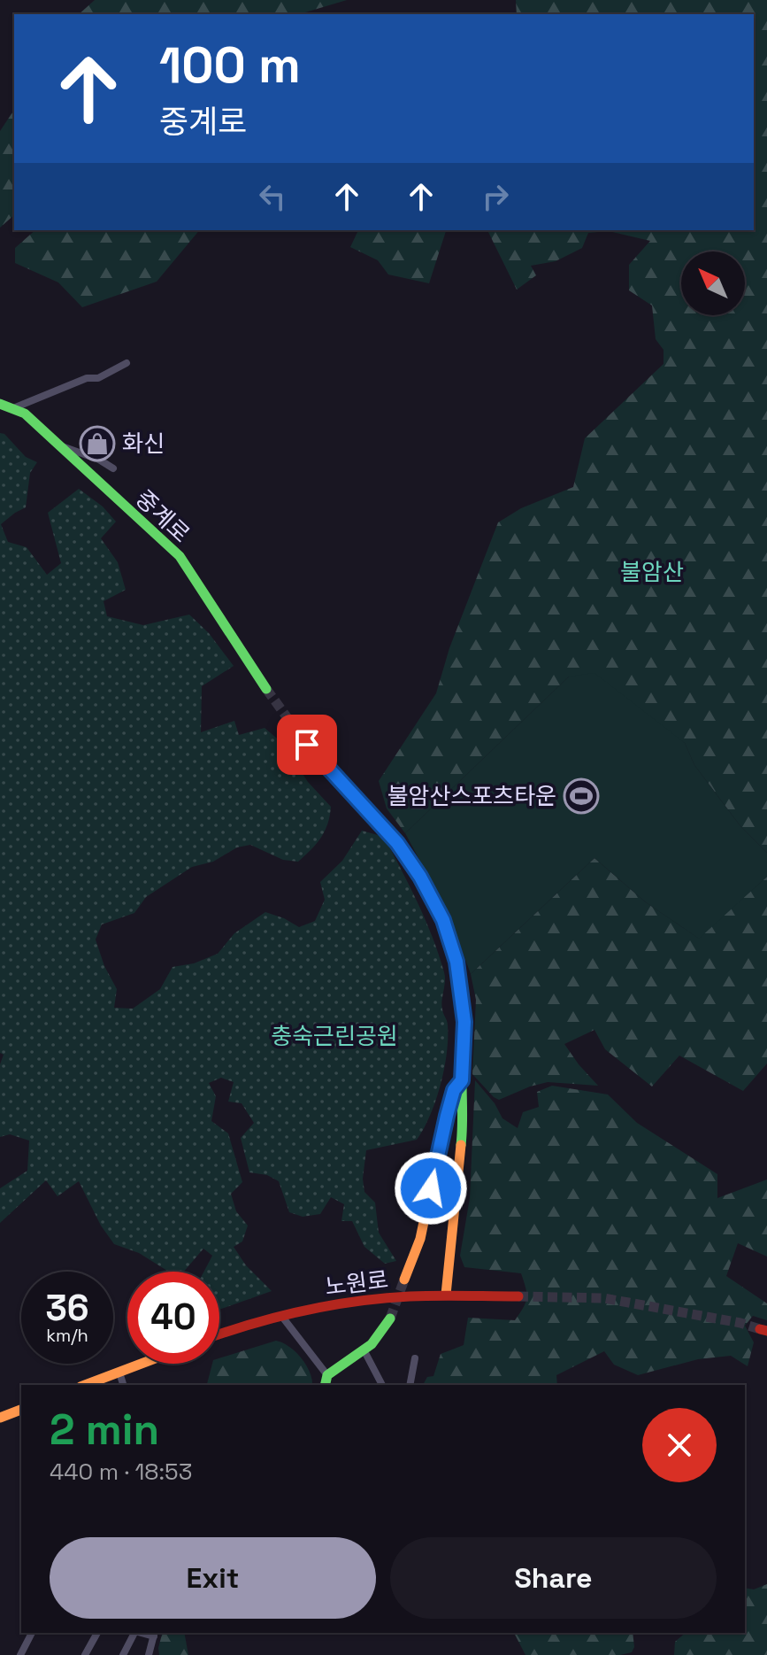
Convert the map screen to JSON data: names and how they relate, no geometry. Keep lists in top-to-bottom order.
{
  "streets": {
    "street": ["중계로", "노원로"]
  },
  "parks": ["불암산", "충숙근린공원"],
  "places": {
    "shop": ["화신"],
    "sports": ["불암산스포츠타운"]
  },
  "north": "top left",
  "page": {
    "turn": ["100 m", "중계로"],
    "speed": "36 km/h",
    "limit": "40",
    "heading": ["2 min", "440 m · 18:53"],
    "buttons": ["Exit", "Share"]
  }
}
